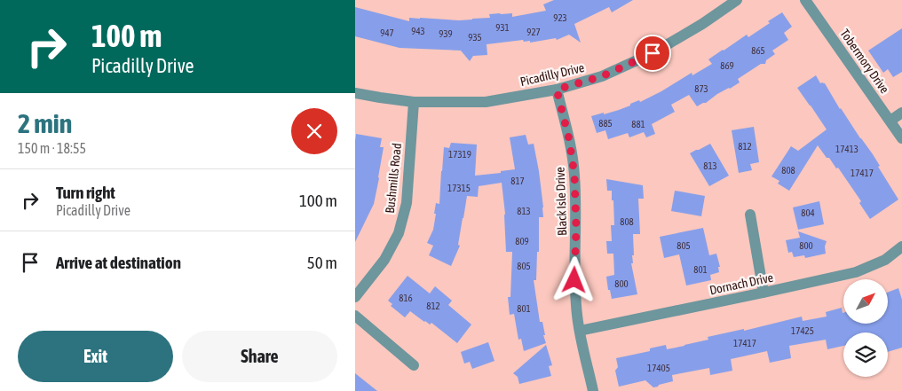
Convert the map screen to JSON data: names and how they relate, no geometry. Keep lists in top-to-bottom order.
{
  "streets": {
    "street": [
      "Tobermory Drive",
      "Picadilly Drive",
      "Bushmills Road",
      "Black Isle Drive",
      "Dornach Drive"
    ]
  },
  "crossings": [
    ["Picadilly Drive", "Bushmills Road"],
    ["Picadilly Drive", "Black Isle Drive"],
    ["Black Isle Drive", "Dornach Drive"]
  ],
  "house_numbers": [
    "923",
    "931",
    "943",
    "927",
    "947",
    "939",
    "935",
    "865",
    "869",
    "873",
    "885",
    "881",
    "812",
    "17413",
    "17319",
    "813",
    "808",
    "17417",
    "817",
    "17315",
    "813",
    "804",
    "808",
    "809",
    "805",
    "800",
    "805",
    "801",
    "800",
    "816",
    "812",
    "801",
    "17425",
    "17417",
    "17405"
  ],
  "north": "top right",
  "page": {
    "turn": ["100 m", "Picadilly Drive"],
    "heading": ["2 min", "150 m · 18:55"],
    "list": [
      {
        "name": "Turn right",
        "note": "Picadilly Drive",
        "value": "100 m"
      },
      {
        "name": "Arrive at destination",
        "value": "50 m"
      }
    ],
    "buttons": ["Exit", "Share"]
  }
}
